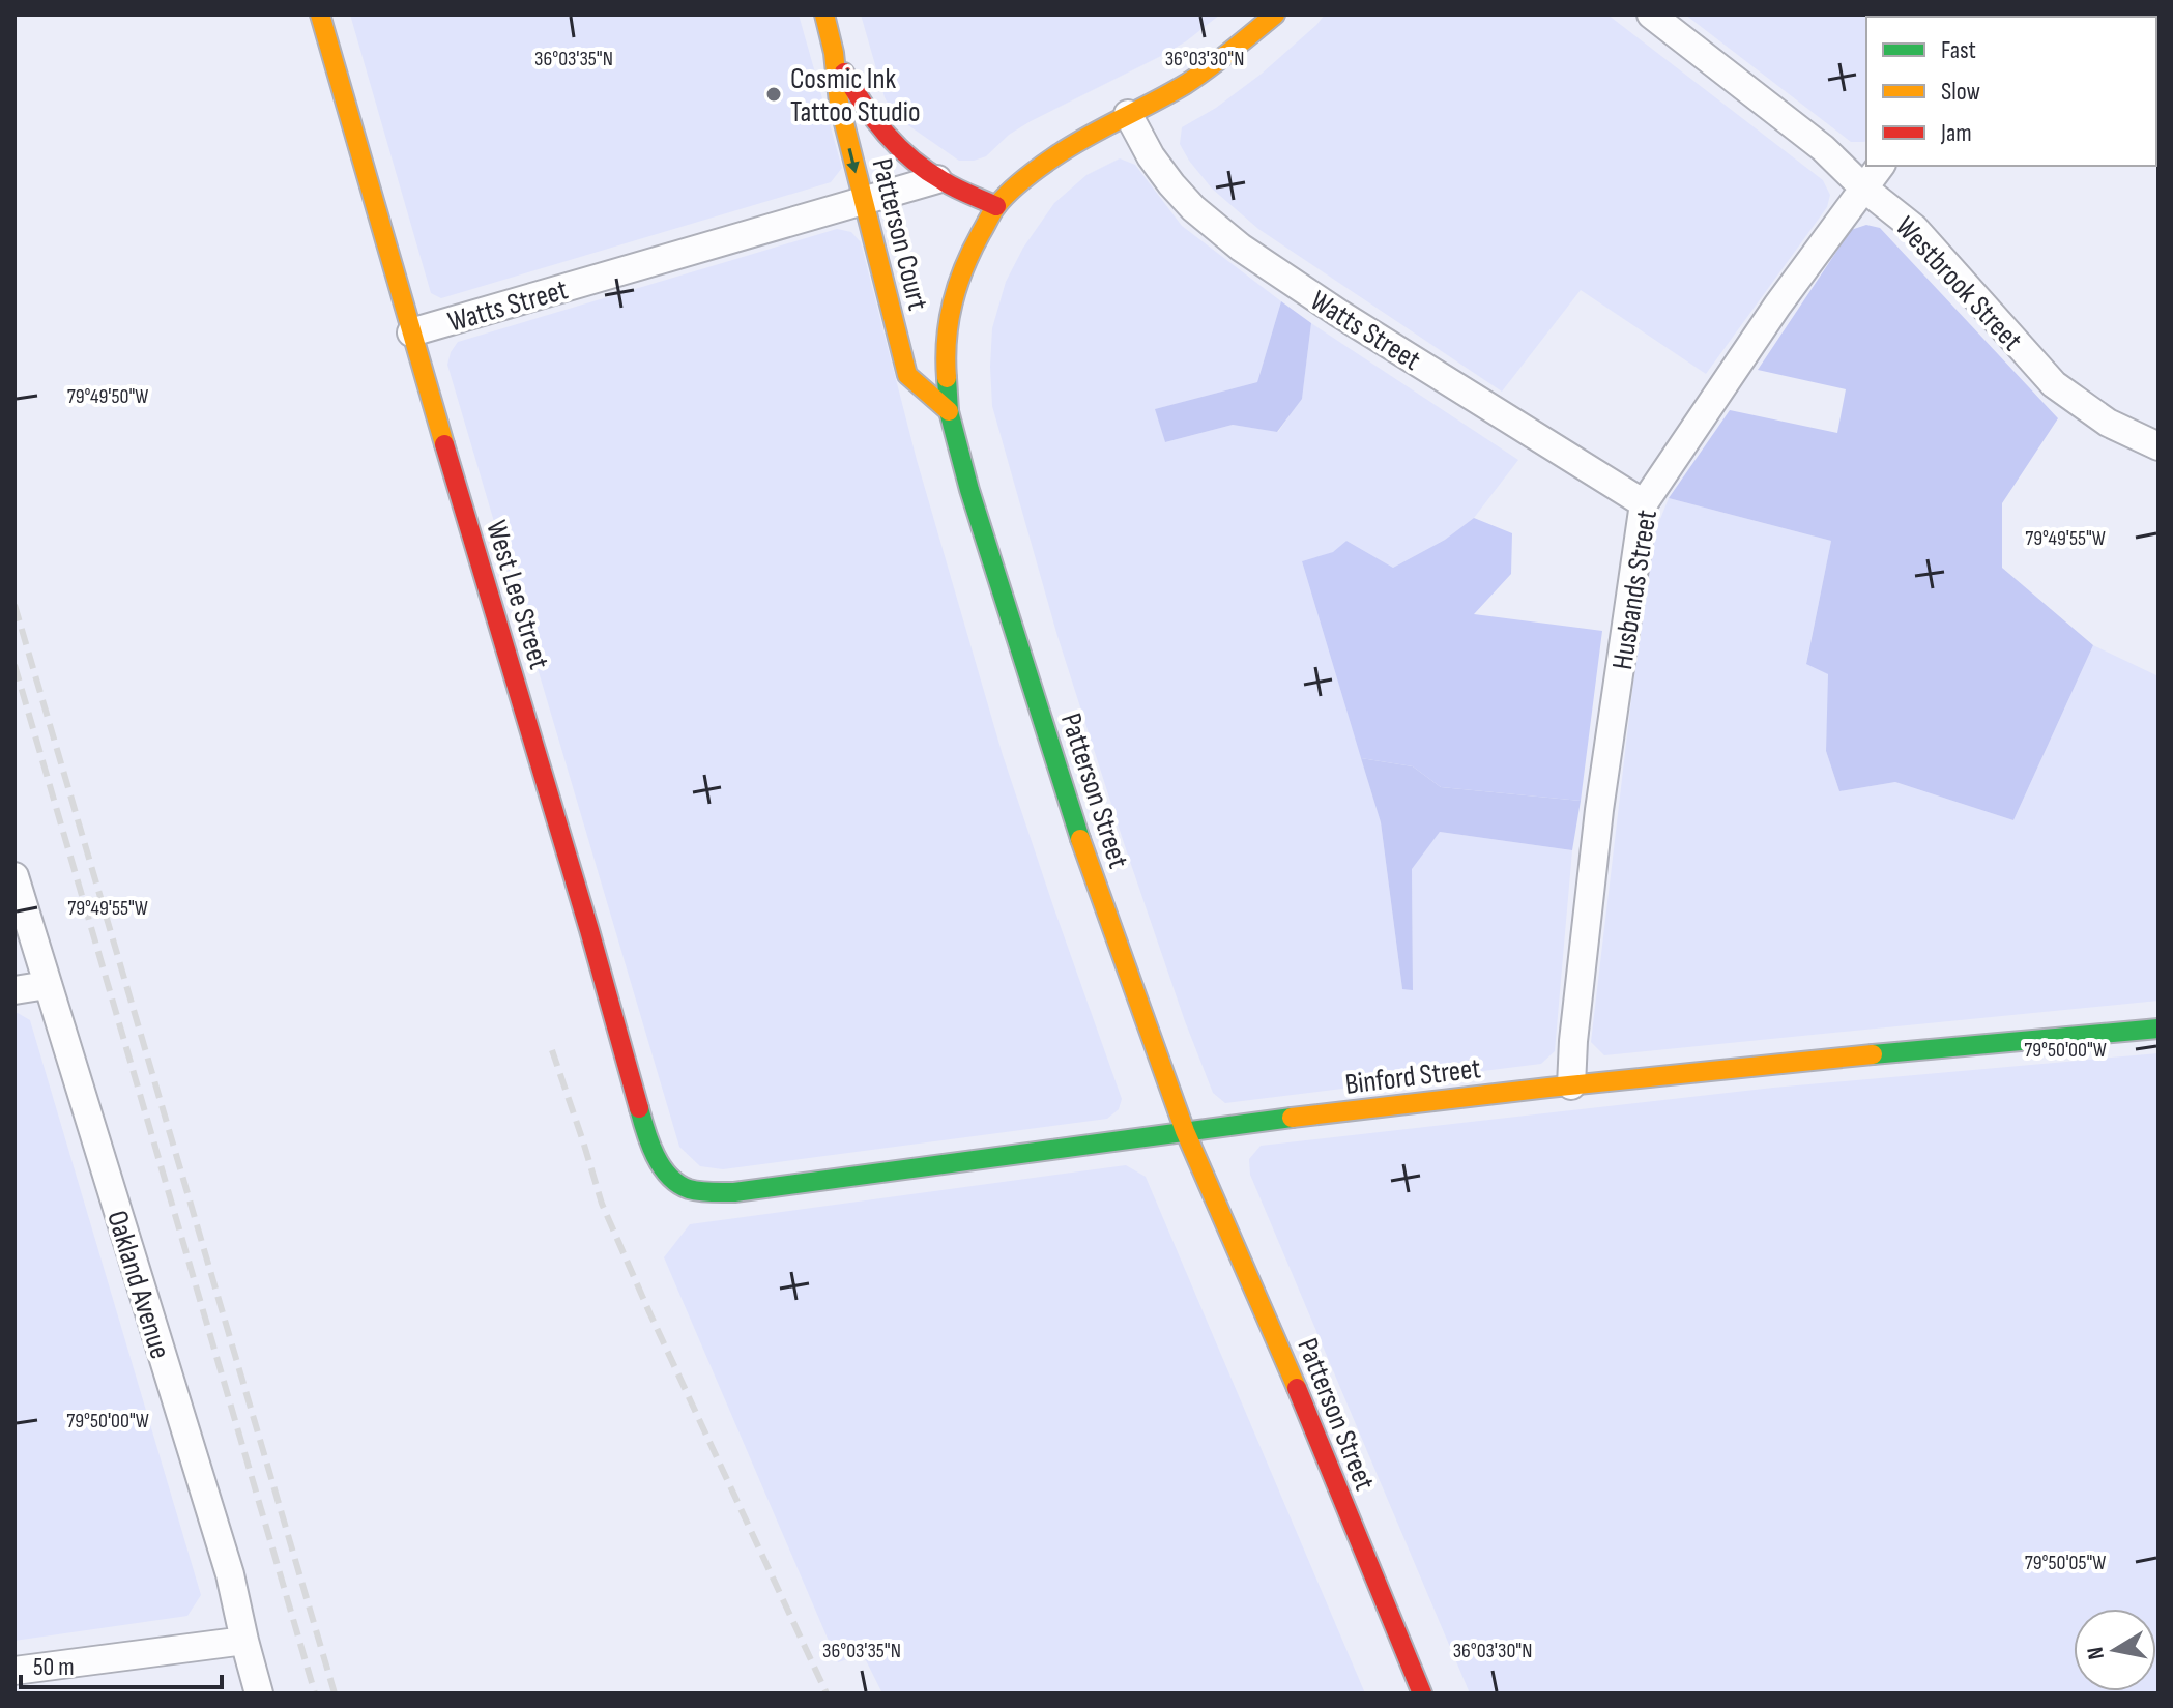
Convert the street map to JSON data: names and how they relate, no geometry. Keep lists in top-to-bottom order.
{
  "streets": {
    "street": [
      "Patterson Court",
      "Westbrook Street",
      "Watts Street",
      "Husbands Street",
      "West Lee Street",
      "Patterson Street",
      "Binford Street",
      "Oakland Avenue"
    ]
  },
  "crossings": [
    ["Patterson Court", "Watts Street"],
    ["Patterson Court", "Patterson Street"],
    ["Westbrook Street", "Husbands Street"],
    ["Watts Street", "Husbands Street"],
    ["Watts Street", "West Lee Street"],
    ["Watts Street", "Patterson Street"],
    ["Husbands Street", "Binford Street"],
    ["West Lee Street", "Binford Street"],
    ["Patterson Street", "Binford Street"]
  ],
  "places": ["Cosmic Ink Tattoo Studio"],
  "legend": ["Fast", "Slow", "Jam"],
  "scale_bar": "50 m",
  "north": "left",
  "coordinates": [
    "36°03'35\"N",
    "36°03'30\"N",
    "79°49'50\"W",
    "79°49'55\"W",
    "79°50'00\"W",
    "79°50'05\"W"
  ]
}
